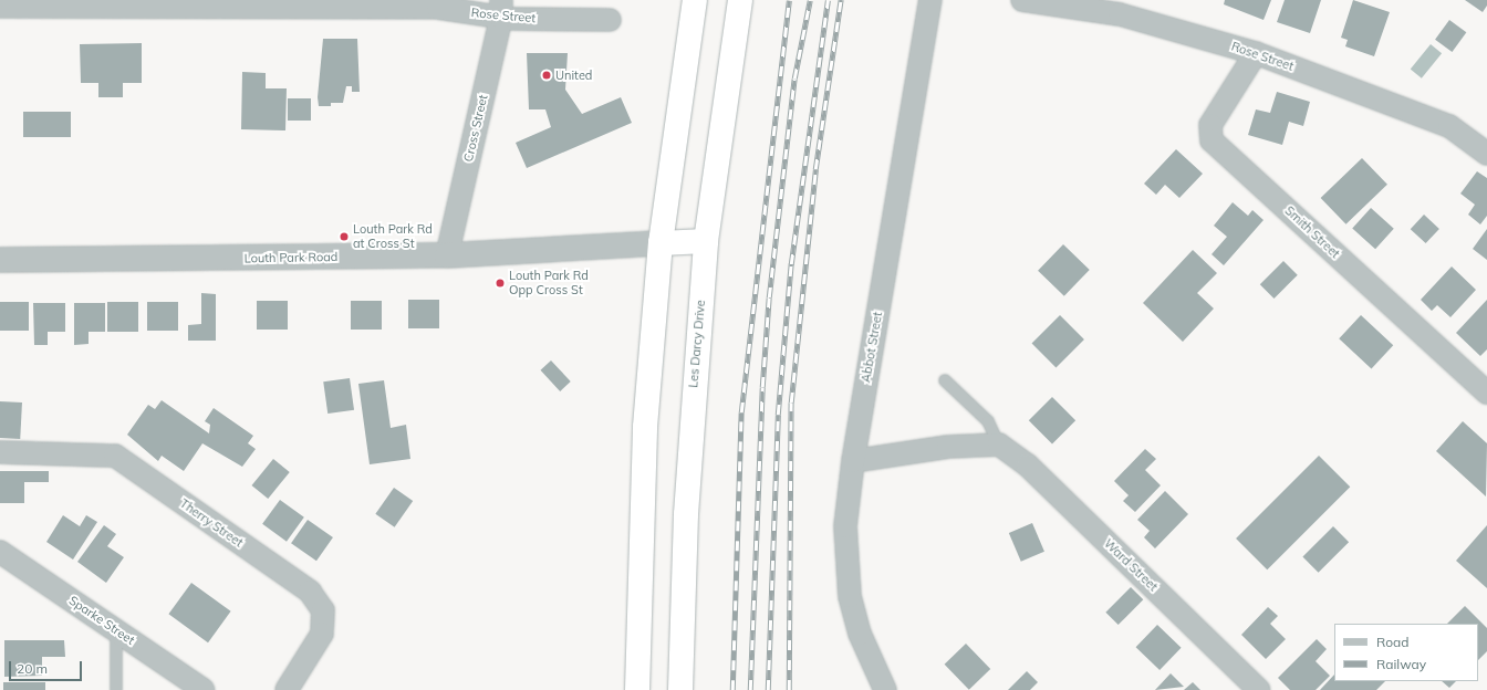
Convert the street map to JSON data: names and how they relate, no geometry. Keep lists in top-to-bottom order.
{
  "streets": {
    "highway": ["Les Darcy Drive"],
    "street": [
      "Rose Street",
      "Cross Street",
      "Smith Street",
      "Louth Park Road",
      "Abbot Street",
      "Therry Street",
      "Ward Street",
      "Sparke Street"
    ]
  },
  "crossings": [
    ["Rose Street", "Cross Street"],
    ["Rose Street", "Smith Street"],
    ["Cross Street", "Louth Park Road"]
  ],
  "places": ["United", "Louth Park Rd at Cross St", "Louth Park Rd Opp Cross St"],
  "legend": ["Road", "Railway"],
  "scale_bar": "20 m"
}
